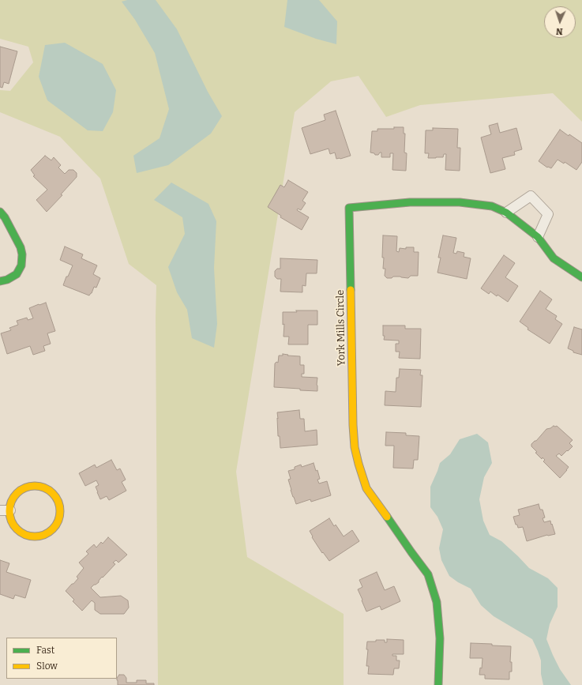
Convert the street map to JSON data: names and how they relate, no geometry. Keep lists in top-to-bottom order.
{
  "streets": {
    "street": ["York Mills Circle"]
  },
  "legend": ["Fast", "Slow"],
  "north": "bottom"
}
